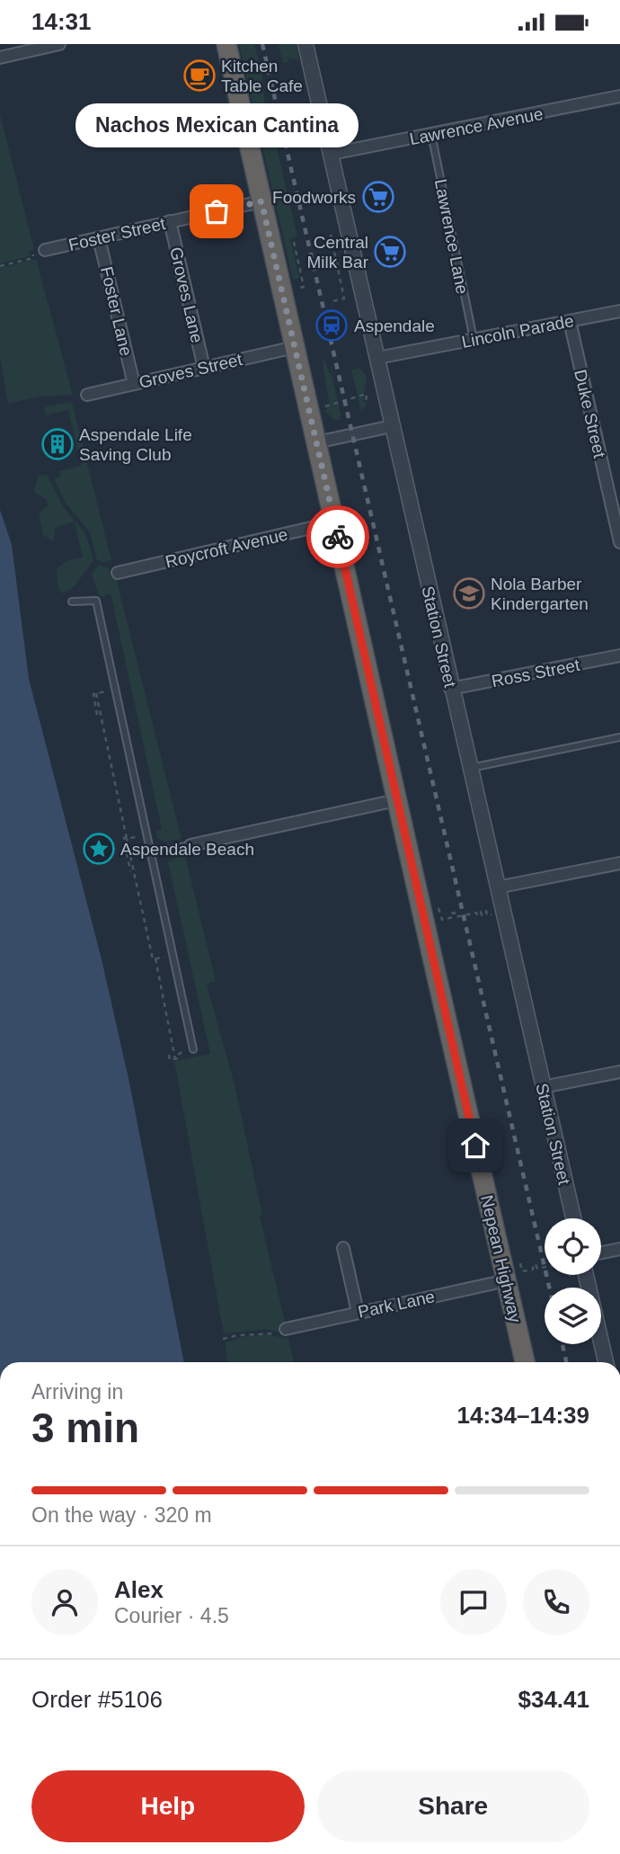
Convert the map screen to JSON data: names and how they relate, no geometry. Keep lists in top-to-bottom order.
{
  "streets": {
    "highway": ["Nepean Highway"],
    "street": [
      "Lawrence Avenue",
      "Foster Street",
      "Groves Lane",
      "Foster Lane",
      "Lincoln Parade",
      "Groves Street",
      "Duke Street",
      "Roycroft Avenue",
      "Station Street",
      "Ross Street",
      "Park Lane"
    ],
    "lane": ["Lawrence Lane"]
  },
  "crossings": [
    ["Lawrence Avenue", "Lawrence Lane"],
    ["Lawrence Avenue", "Station Street"],
    ["Foster Street", "Groves Lane"],
    ["Foster Street", "Foster Lane"],
    ["Foster Street", "Nepean Highway"],
    ["Lawrence Lane", "Lincoln Parade"],
    ["Groves Lane", "Groves Street"],
    ["Foster Lane", "Groves Street"],
    ["Lincoln Parade", "Duke Street"],
    ["Lincoln Parade", "Station Street"],
    ["Groves Street", "Nepean Highway"],
    ["Roycroft Avenue", "Nepean Highway"],
    ["Station Street", "Ross Street"],
    ["Nepean Highway", "Park Lane"]
  ],
  "places": {
    "cafe": ["Kitchen Table Cafe"],
    "supermarket": ["Foodworks", "Central Milk Bar"],
    "other": ["Nachos Mexican Cantina"],
    "station": ["Aspendale"],
    "building": ["Aspendale Life Saving Club"],
    "school or university": ["Nola Barber Kindergarten"],
    "place": ["Aspendale Beach"]
  },
  "page": {
    "status": "14:31",
    "bubble": "Nachos Mexican Cantina",
    "heading": ["3 min", "Arriving in", "14:34–14:39"],
    "panel": [
      "Alex",
      "Courier · 4.5",
      "Order #5106",
      "$34.41"
    ],
    "bar": "On the way · 320 m",
    "buttons": ["Help", "Share"]
  }
}
